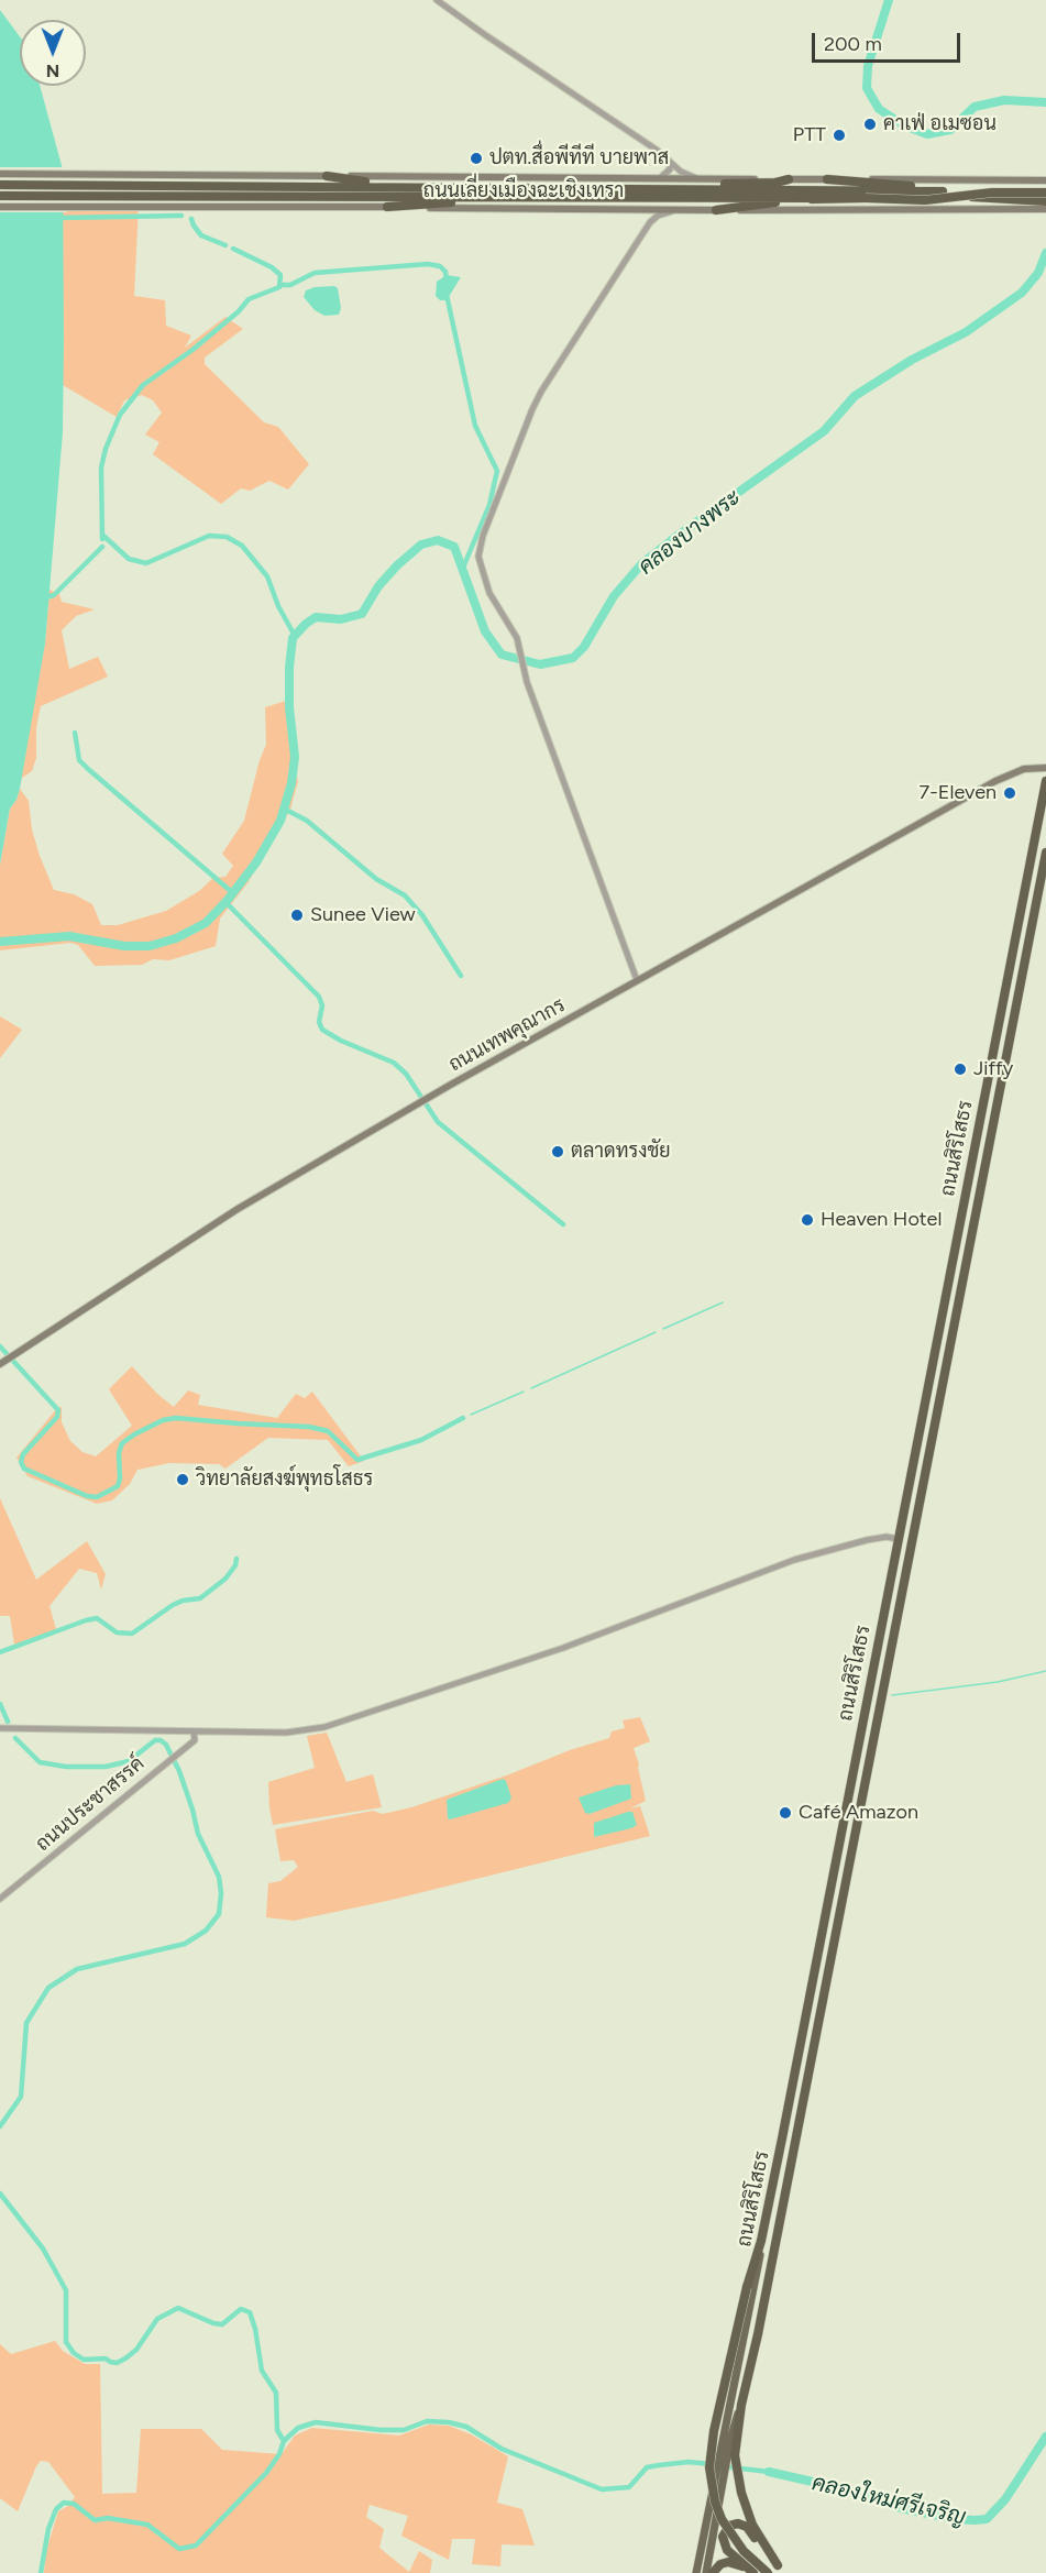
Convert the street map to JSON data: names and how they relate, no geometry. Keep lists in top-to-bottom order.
{
  "streets": {
    "highway": ["ถนนเลี่ยงเมืองฉะเชิงเทรา", "ถนนสิริโสธร"],
    "main road": ["ถนนเทพคุณากร"],
    "street": ["ถนนประชาสรรค์"]
  },
  "water": ["คลองบางพระ", "คลองใหม่ศรีเจริญ"],
  "places": [
    "คาเฟ่ อเมซอน",
    "PTT",
    "ปตท.สื่อพีทีที บายพาส",
    "7-Eleven",
    "Sunee View",
    "Jiffy",
    "ตลาดทรงชัย",
    "Heaven Hotel",
    "วิทยาลัยสงฆ์พุทธโสธร",
    "Café Amazon"
  ],
  "scale_bar": "200 m",
  "north": "bottom"
}
